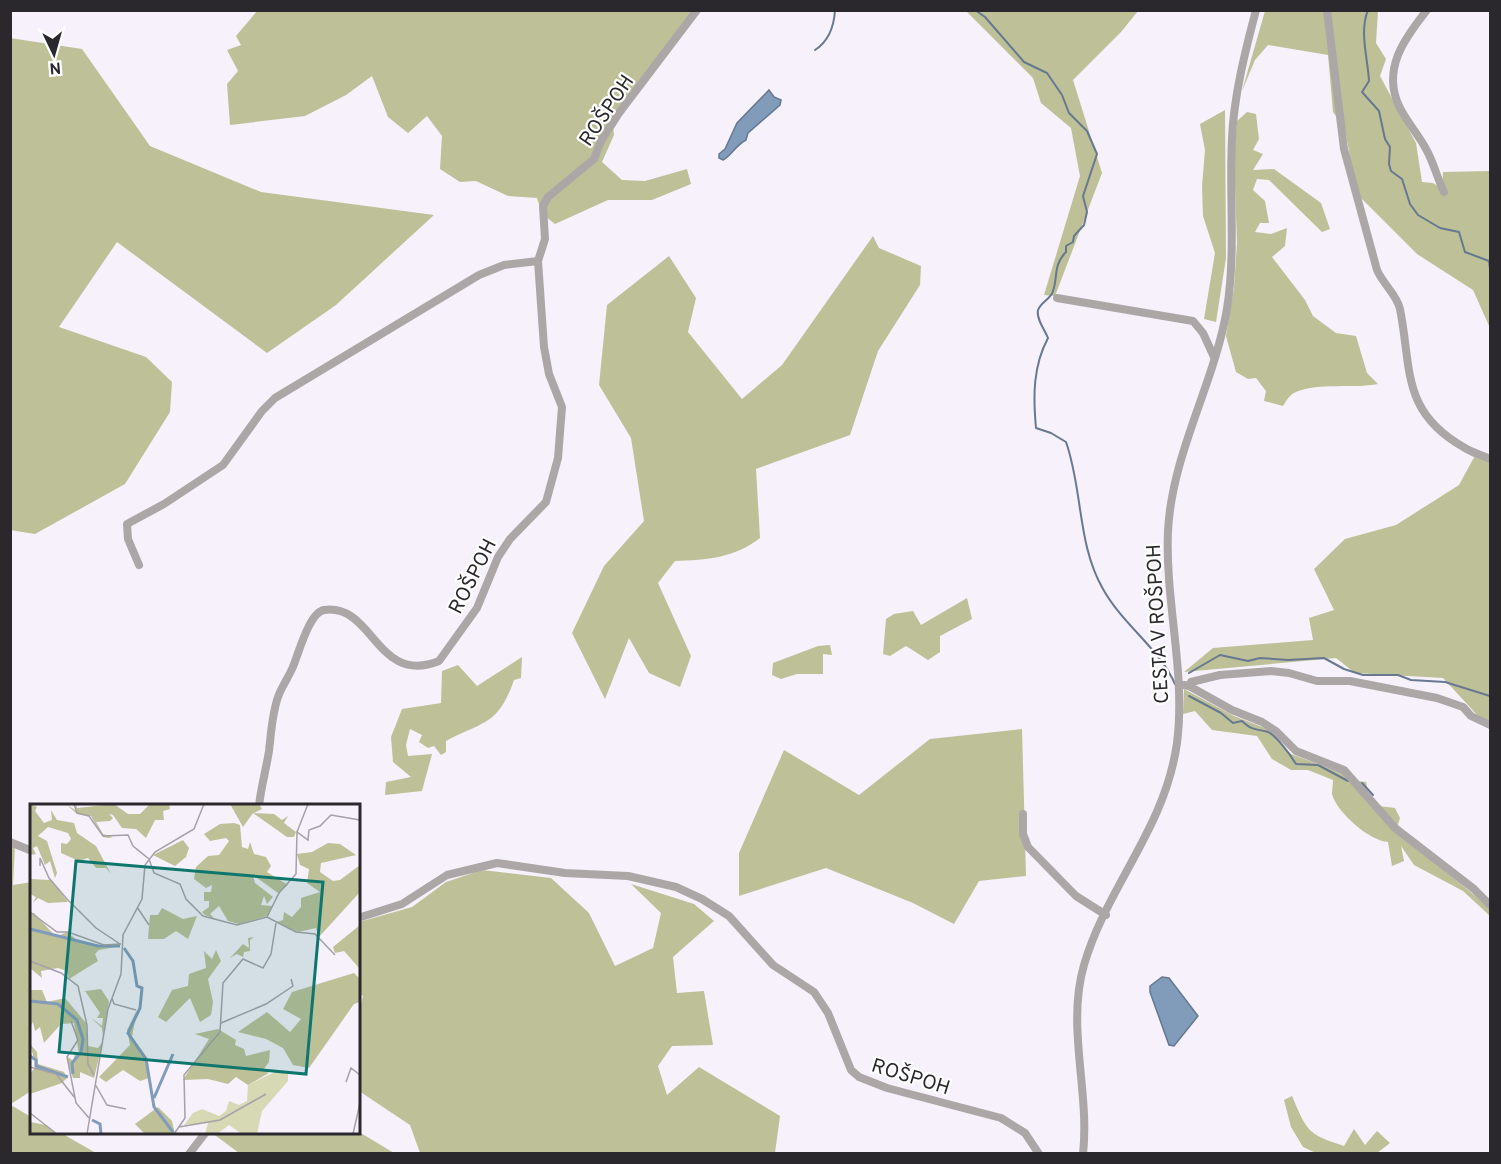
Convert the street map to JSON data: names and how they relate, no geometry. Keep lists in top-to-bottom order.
{
  "streets": {
    "street": ["ROŠPOH", "CESTA V ROŠPOH"]
  },
  "north": "bottom"
}
